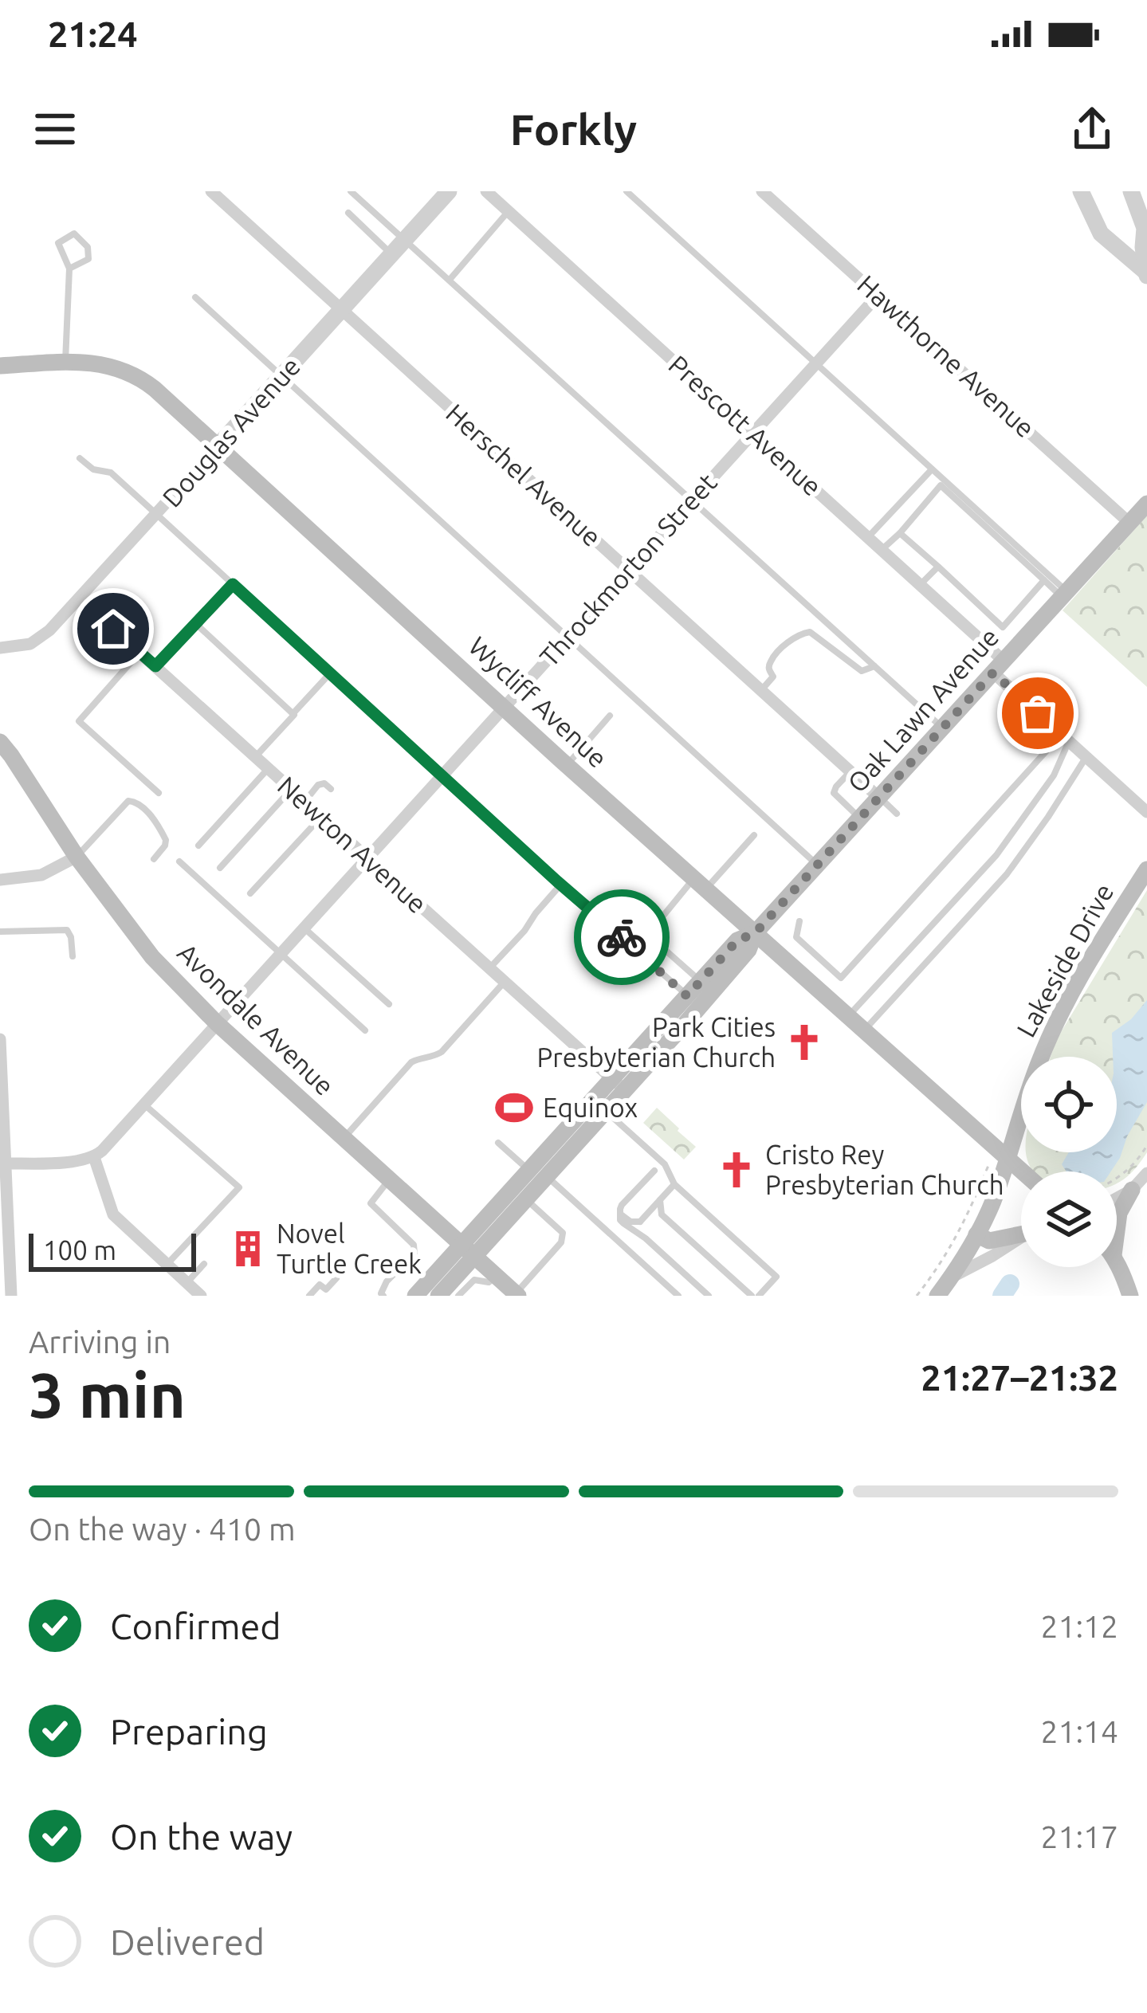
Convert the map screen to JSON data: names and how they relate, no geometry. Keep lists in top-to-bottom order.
{
  "streets": {
    "main road": [
      "Wycliff Avenue",
      "Oak Lawn Avenue",
      "Lakeside Drive",
      "Avondale Avenue"
    ],
    "street": [
      "Hawthorne Avenue",
      "Prescott Avenue",
      "Douglas Avenue",
      "Herschel Avenue",
      "Throckmorton Street",
      "Newton Avenue"
    ]
  },
  "crossings": [
    ["Hawthorne Avenue", "Throckmorton Street"],
    ["Hawthorne Avenue", "Oak Lawn Avenue"],
    ["Prescott Avenue", "Throckmorton Street"],
    ["Prescott Avenue", "Oak Lawn Avenue"],
    ["Douglas Avenue", "Herschel Avenue"],
    ["Douglas Avenue", "Wycliff Avenue"],
    ["Douglas Avenue", "Newton Avenue"],
    ["Herschel Avenue", "Throckmorton Street"],
    ["Herschel Avenue", "Oak Lawn Avenue"],
    ["Throckmorton Street", "Wycliff Avenue"],
    ["Throckmorton Street", "Newton Avenue"],
    ["Throckmorton Street", "Avondale Avenue"],
    ["Wycliff Avenue", "Oak Lawn Avenue"],
    ["Wycliff Avenue", "Lakeside Drive"],
    ["Oak Lawn Avenue", "Newton Avenue"],
    ["Oak Lawn Avenue", "Avondale Avenue"]
  ],
  "places": {
    "church": ["Park Cities Presbyterian Church", "Cristo Rey Presbyterian Church"],
    "sports": ["Equinox"],
    "building": ["Novel Turtle Creek"]
  },
  "scale_bar": "100 m",
  "page": {
    "status": "21:24",
    "header": "Forkly",
    "scale": "100 m",
    "heading": ["3 min", "Arriving in", "21:27–21:32"],
    "bar": "On the way · 410 m",
    "list": [
      ["Confirmed", "21:12"],
      ["Preparing", "21:14"],
      ["On the way", "21:17"],
      "Delivered"
    ]
  }
}
